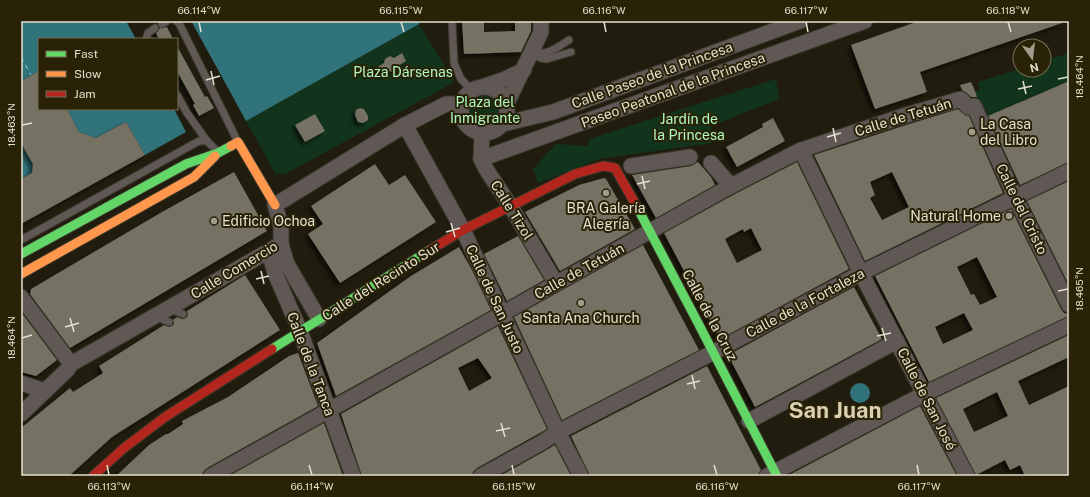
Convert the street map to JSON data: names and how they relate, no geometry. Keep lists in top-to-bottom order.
{
  "streets": {
    "street": [
      "Calle Paseo de la Princesa",
      "Paseo Peatonal de la Princesa",
      "Calle de Tetuán",
      "Calle del Cristo",
      "Calle Tizol",
      "Calle Comercio",
      "Calle del Recinto Sur",
      "Calle de San Justo",
      "Calle de la Fortaleza",
      "Calle de la Cruz",
      "Calle de la Tanca",
      "Calle de San José"
    ]
  },
  "crossings": [
    ["Paseo Peatonal de la Princesa", "Calle Tizol"],
    ["Calle de Tetuán", "Calle del Cristo"],
    ["Calle de Tetuán", "Calle Tizol"],
    ["Calle de Tetuán", "Calle del Recinto Sur"],
    ["Calle de Tetuán", "Calle de San Justo"],
    ["Calle de Tetuán", "Calle de la Cruz"],
    ["Calle de Tetuán", "Calle de la Tanca"],
    ["Calle de Tetuán", "Calle de San José"],
    ["Calle del Cristo", "Calle de la Fortaleza"],
    ["Calle Tizol", "Calle del Recinto Sur"],
    ["Calle Comercio", "Calle de la Tanca"],
    ["Calle del Recinto Sur", "Calle de San Justo"],
    ["Calle del Recinto Sur", "Calle de la Cruz"],
    ["Calle del Recinto Sur", "Calle de la Tanca"],
    ["Calle de San Justo", "Calle de la Fortaleza"],
    ["Calle de la Fortaleza", "Calle de la Cruz"],
    ["Calle de la Fortaleza", "Calle de San José"]
  ],
  "districts": ["San Juan"],
  "parks": ["Plaza Dársenas", "Plaza del Inmigrante", "Jardín de la Princesa"],
  "places": [
    "La Casa del Libro",
    "BRA Galería Alegría",
    "Natural Home",
    "Edificio Ochoa",
    "Santa Ana Church"
  ],
  "legend": ["Fast", "Slow", "Jam"],
  "north": "bottom",
  "coordinates": [
    "66.114°W",
    "66.115°W",
    "66.116°W",
    "66.117°W",
    "66.118°W",
    "18.464°N",
    "18.463°N",
    "18.465°N",
    "66.113°W"
  ]
}
